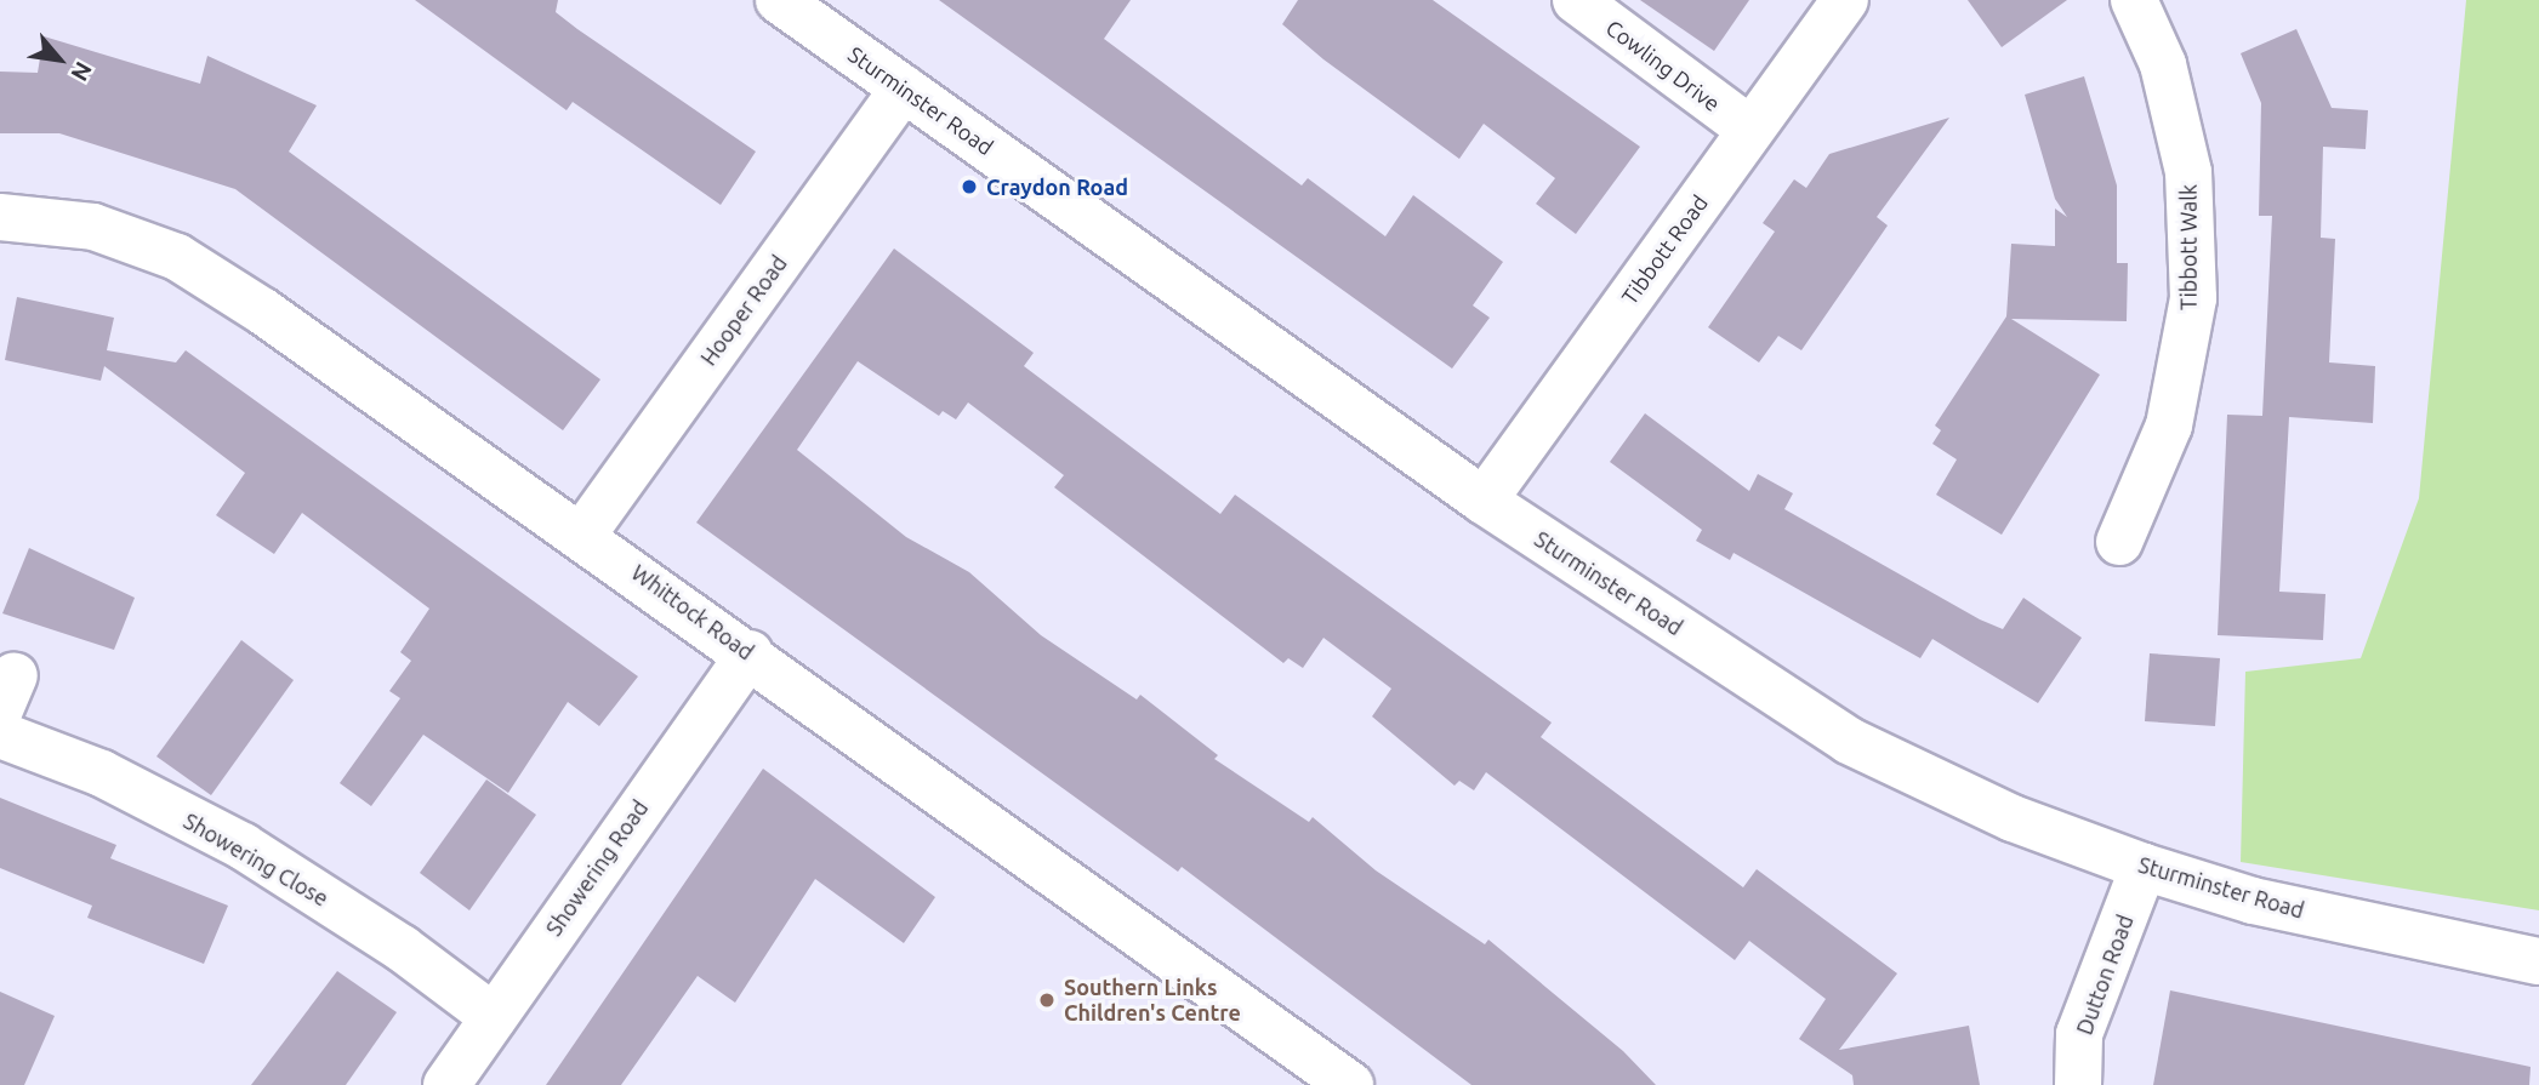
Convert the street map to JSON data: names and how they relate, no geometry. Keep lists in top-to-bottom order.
{
  "streets": {
    "street": [
      "Cowling Drive",
      "Sturminster Road",
      "Tibbott Walk",
      "Tibbott Road",
      "Hooper Road",
      "Whittock Road",
      "Showering Close",
      "Showering Road",
      "Dutton Road"
    ]
  },
  "crossings": [
    ["Cowling Drive", "Tibbott Road"],
    ["Sturminster Road", "Tibbott Road"],
    ["Sturminster Road", "Hooper Road"],
    ["Sturminster Road", "Dutton Road"],
    ["Hooper Road", "Whittock Road"],
    ["Whittock Road", "Showering Road"],
    ["Showering Close", "Showering Road"]
  ],
  "places": ["Craydon Road", "Southern Links Children's Centre"],
  "north": "bottom right"
}
